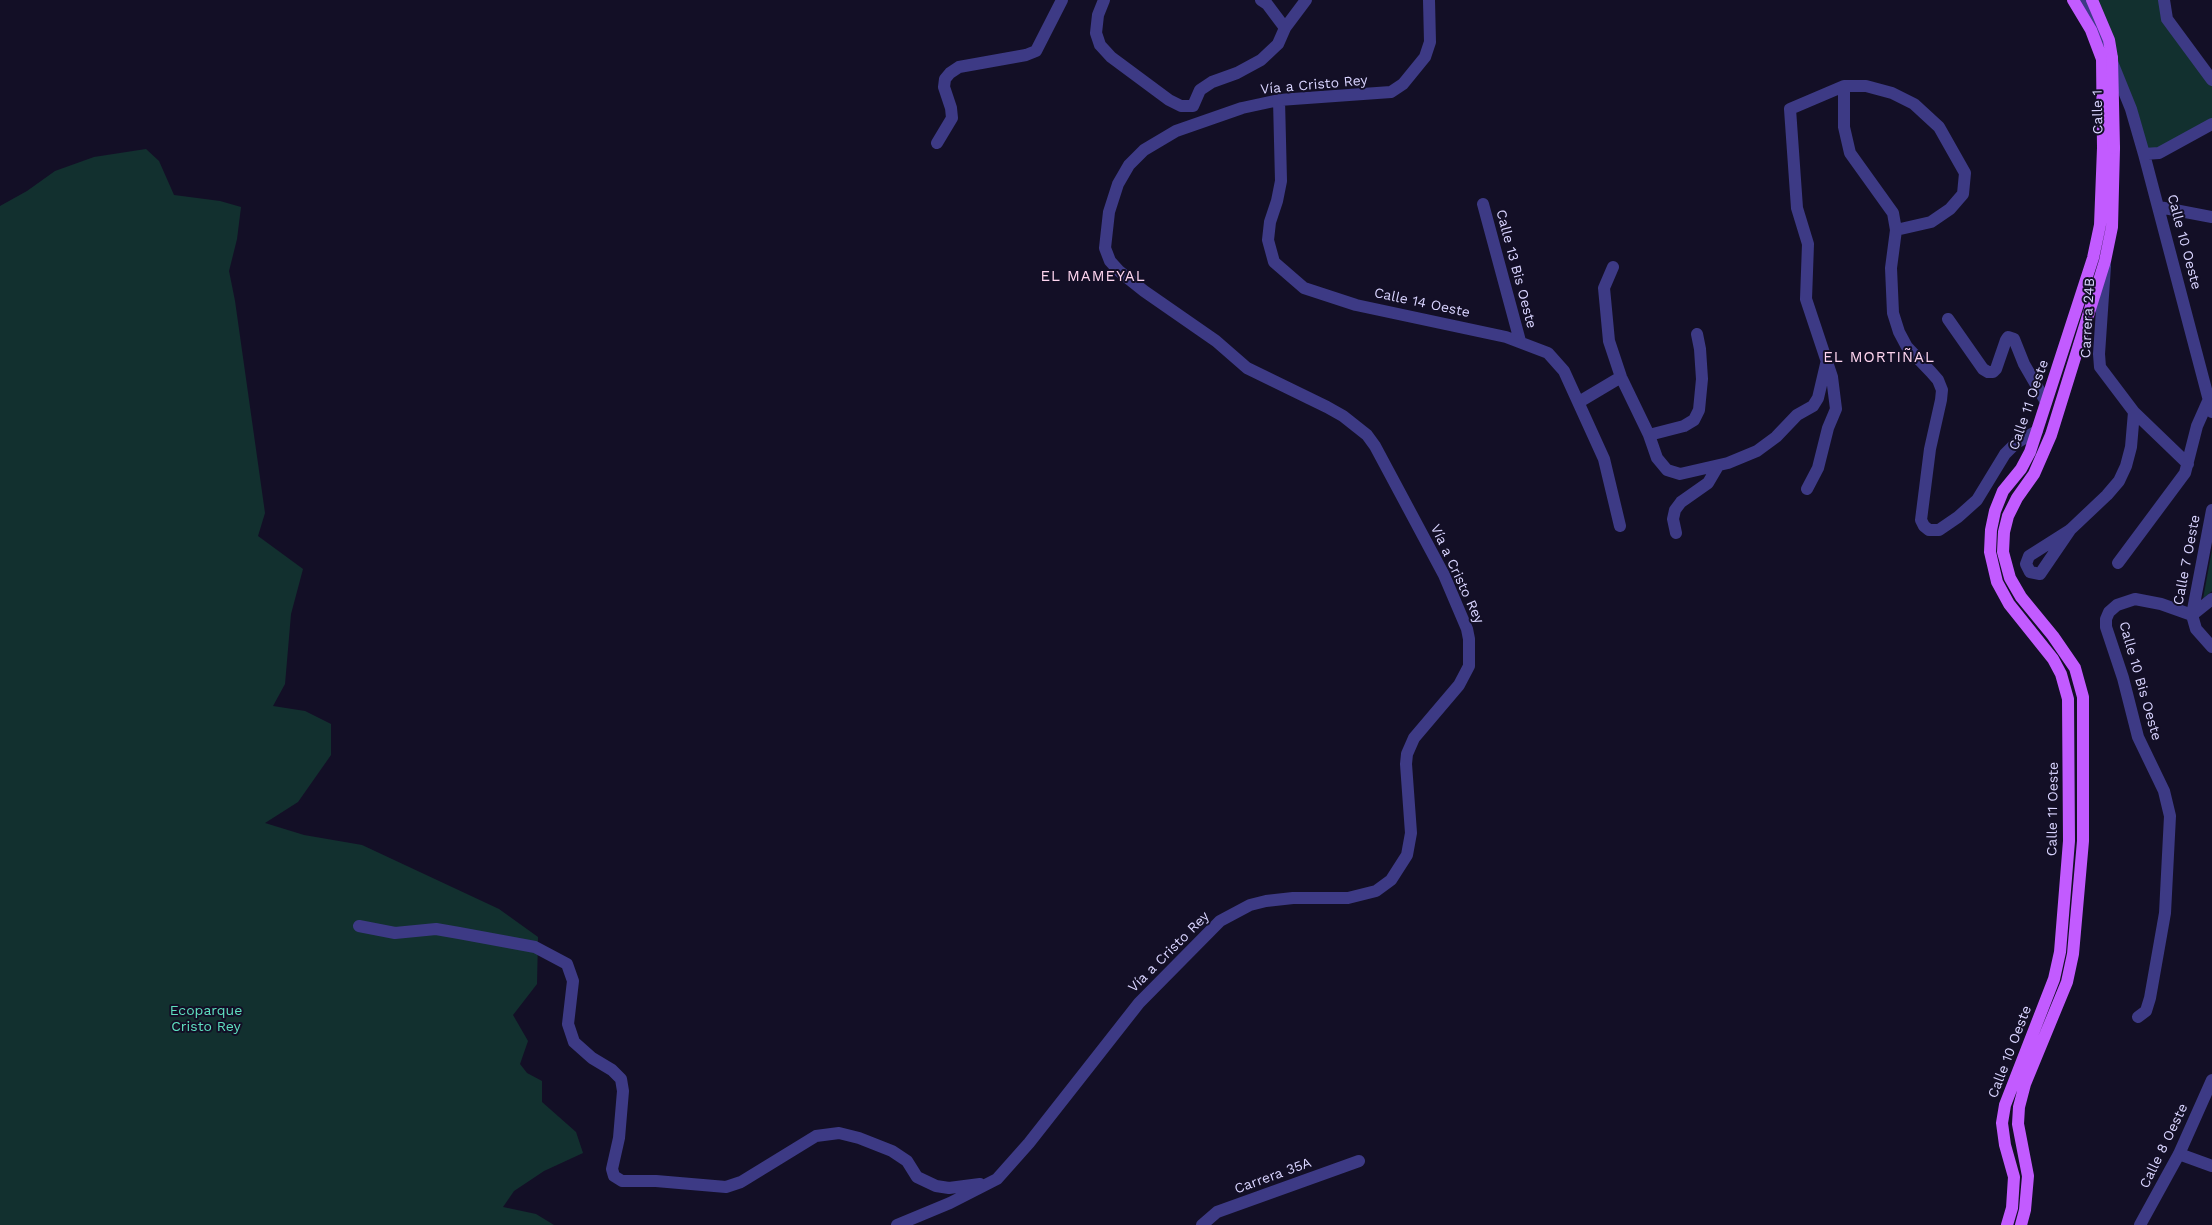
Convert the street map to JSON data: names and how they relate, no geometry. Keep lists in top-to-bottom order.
{
  "streets": {
    "main road": ["Calle 1", "Calle 10 Oeste", "Calle 11 Oeste"],
    "street": [
      "Vía a Cristo Rey",
      "Calle 13 Bis Oeste",
      "Calle 14 Oeste",
      "Carrera 24B",
      "Calle 7 Oeste",
      "Calle 10 Bis Oeste",
      "Calle 8 Oeste",
      "Carrera 35A"
    ]
  },
  "crossings": [
    ["Vía a Cristo Rey", "Calle 14 Oeste"],
    ["Calle 1", "Calle 11 Oeste"],
    ["Calle 10 Oeste", "Calle 11 Oeste"],
    ["Calle 13 Bis Oeste", "Calle 14 Oeste"],
    ["Carrera 24B", "Calle 11 Oeste"],
    ["Calle 7 Oeste", "Calle 10 Bis Oeste"]
  ],
  "districts": ["EL MAMEYAL", "EL MORTIÑAL"],
  "parks": ["Ecoparque Cristo Rey"]
}
